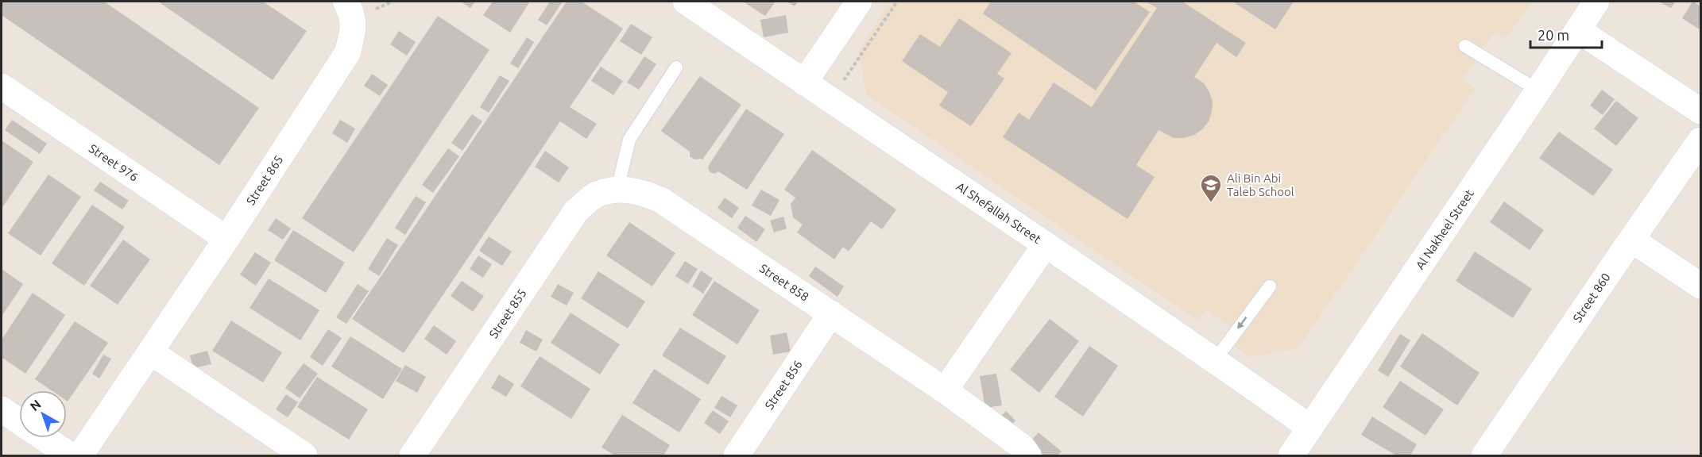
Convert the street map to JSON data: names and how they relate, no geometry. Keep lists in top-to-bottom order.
{
  "streets": {
    "street": [
      "Street 976",
      "Street 865",
      "Al Shefallah Street",
      "Al Nakheel Street",
      "Street 858",
      "Street 860",
      "Street 855",
      "Street 856"
    ]
  },
  "crossings": [
    ["Street 976", "Street 865"],
    ["Al Shefallah Street", "Al Nakheel Street"],
    ["Street 858", "Street 855"],
    ["Street 858", "Street 856"]
  ],
  "places": {
    "school or university": ["Ali Bin Abi Taleb School"]
  },
  "scale_bar": "20 m",
  "north": "top left"
}
